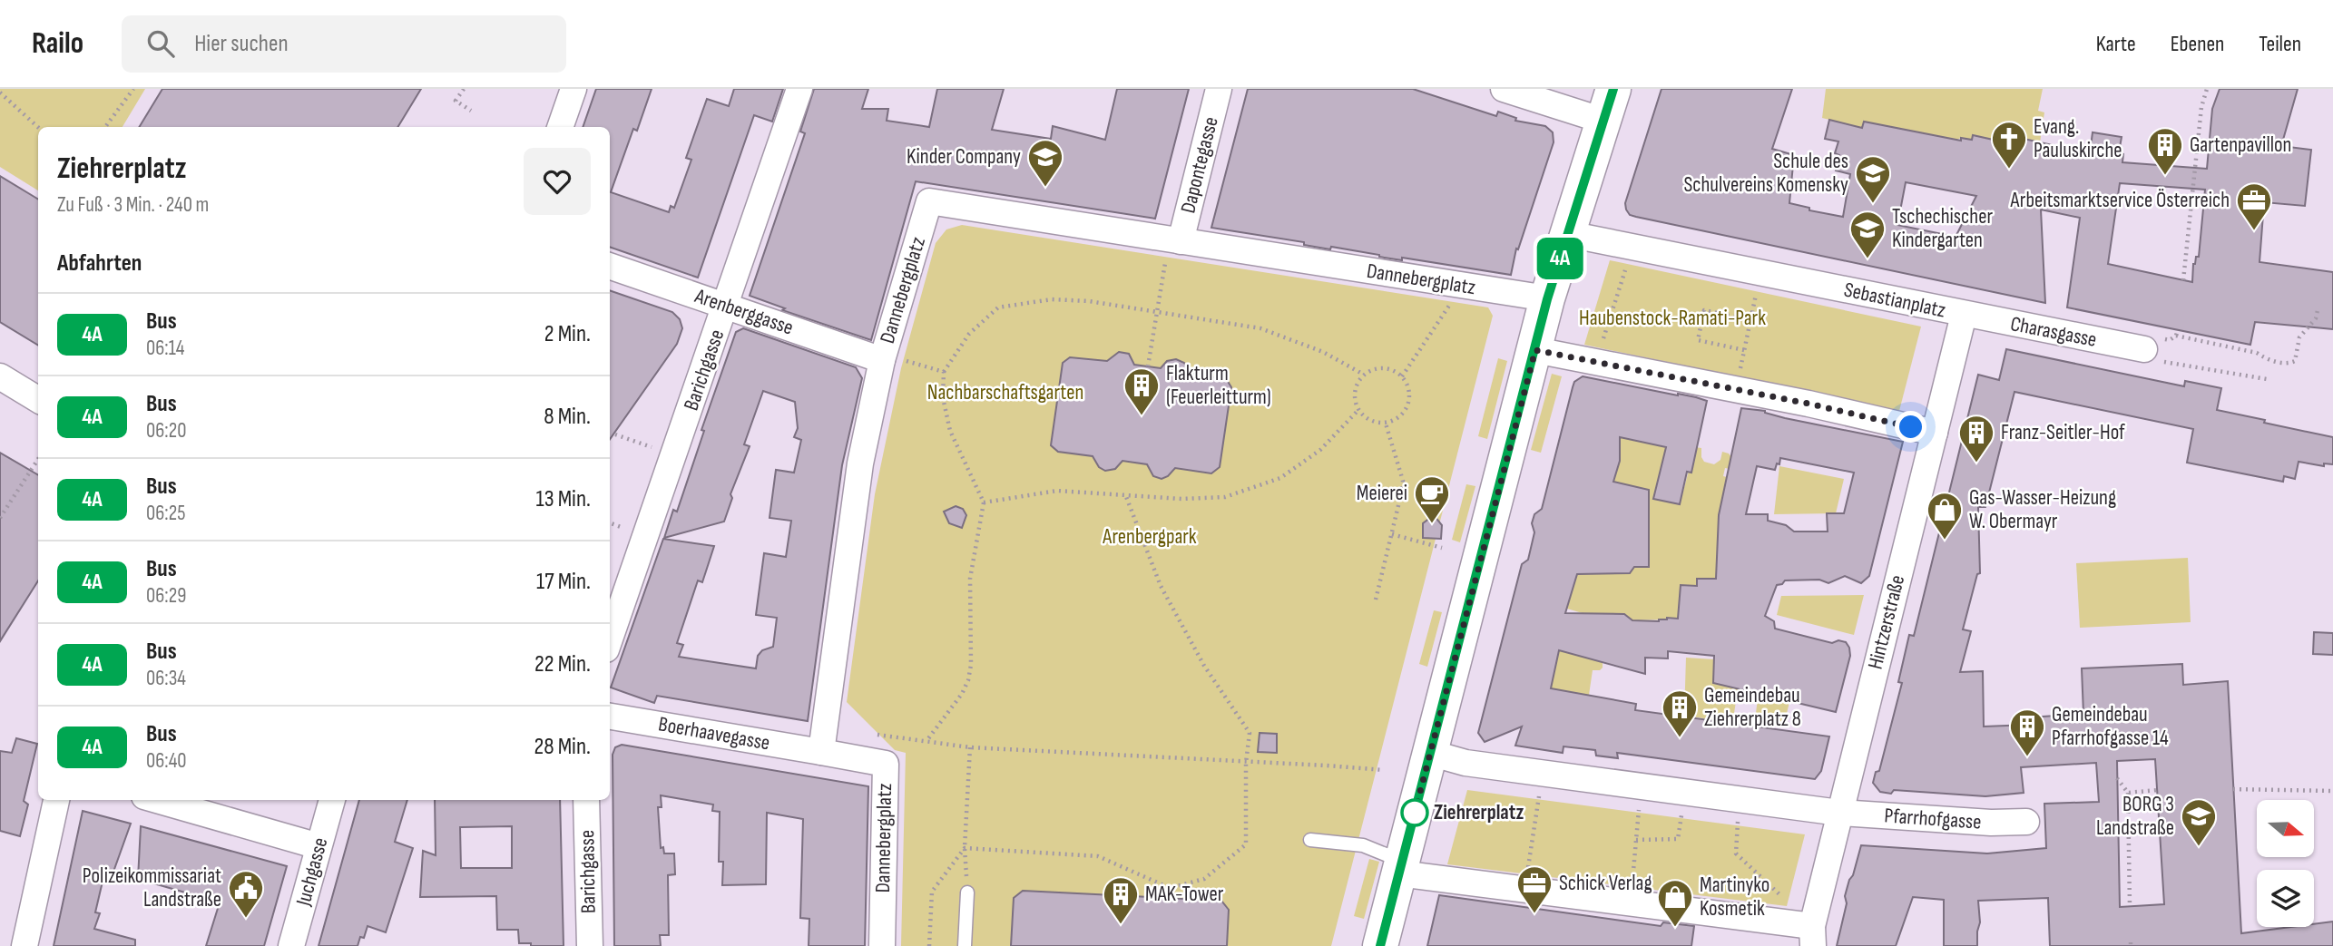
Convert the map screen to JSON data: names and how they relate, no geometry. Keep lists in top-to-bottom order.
{
  "streets": {
    "street": [
      "Dapontegasse",
      "Dannebergplatz",
      "Sebastianplatz",
      "Arenberggasse",
      "Charasgasse",
      "Barichgasse",
      "Hintzerstraße",
      "Boerhaavegasse",
      "Pfarrhofgasse",
      "Juchgasse"
    ]
  },
  "crossings": [
    ["Dapontegasse", "Dannebergplatz"],
    ["Dannebergplatz", "Arenberggasse"],
    ["Dannebergplatz", "Boerhaavegasse"],
    ["Sebastianplatz", "Charasgasse"],
    ["Sebastianplatz", "Hintzerstraße"],
    ["Arenberggasse", "Barichgasse"],
    ["Hintzerstraße", "Pfarrhofgasse"]
  ],
  "parks": ["Haubenstock-Ramati-Park", "Nachbarschaftsgarten", "Arenbergpark"],
  "places": {
    "church": ["Evang. Pauluskirche"],
    "building": [
      "Gartenpavillon",
      "Flakturm (Feuerleitturm)",
      "Franz-Seitler-Hof",
      "Gemeindebau Ziehrerplatz 8",
      "Gemeindebau Pfarrhofgasse 14",
      "MAK-Tower"
    ],
    "school or university": [
      "Kinder Company",
      "Schule des Schulvereins Komensky",
      "Tschechischer Kindergarten",
      "BORG 3 Landstraße"
    ],
    "office": ["Arbeitsmarktservice Österreich", "Schick Verlag"],
    "cafe": ["Meierei"],
    "shop": ["Gas-Wasser-Heizung W. Obermayr", "Martinyko Kosmetik"],
    "other": ["Ziehrerplatz"],
    "public building": ["Polizeikommissariat Landstraße"]
  },
  "lines": ["bus line 4A"],
  "north": "right",
  "page": {
    "header": "Railo",
    "search": "Hier suchen",
    "nav": ["Karte", "Ebenen", "Teilen"],
    "on_map": "4A",
    "heading": [
      ["Ziehrerplatz", "Zu Fuß · 3 Min. · 240 m"],
      "Abfahrten"
    ],
    "list": [
      {
        "mark": "4A",
        "name": "Bus",
        "note": "06:14",
        "value": "2 Min."
      },
      {
        "mark": "4A",
        "name": "Bus",
        "note": "06:20",
        "value": "8 Min."
      },
      {
        "mark": "4A",
        "name": "Bus",
        "note": "06:25",
        "value": "13 Min."
      },
      {
        "mark": "4A",
        "name": "Bus",
        "note": "06:29",
        "value": "17 Min."
      },
      {
        "mark": "4A",
        "name": "Bus",
        "note": "06:34",
        "value": "22 Min."
      },
      {
        "mark": "4A",
        "name": "Bus",
        "note": "06:40",
        "value": "28 Min."
      }
    ]
  }
}
